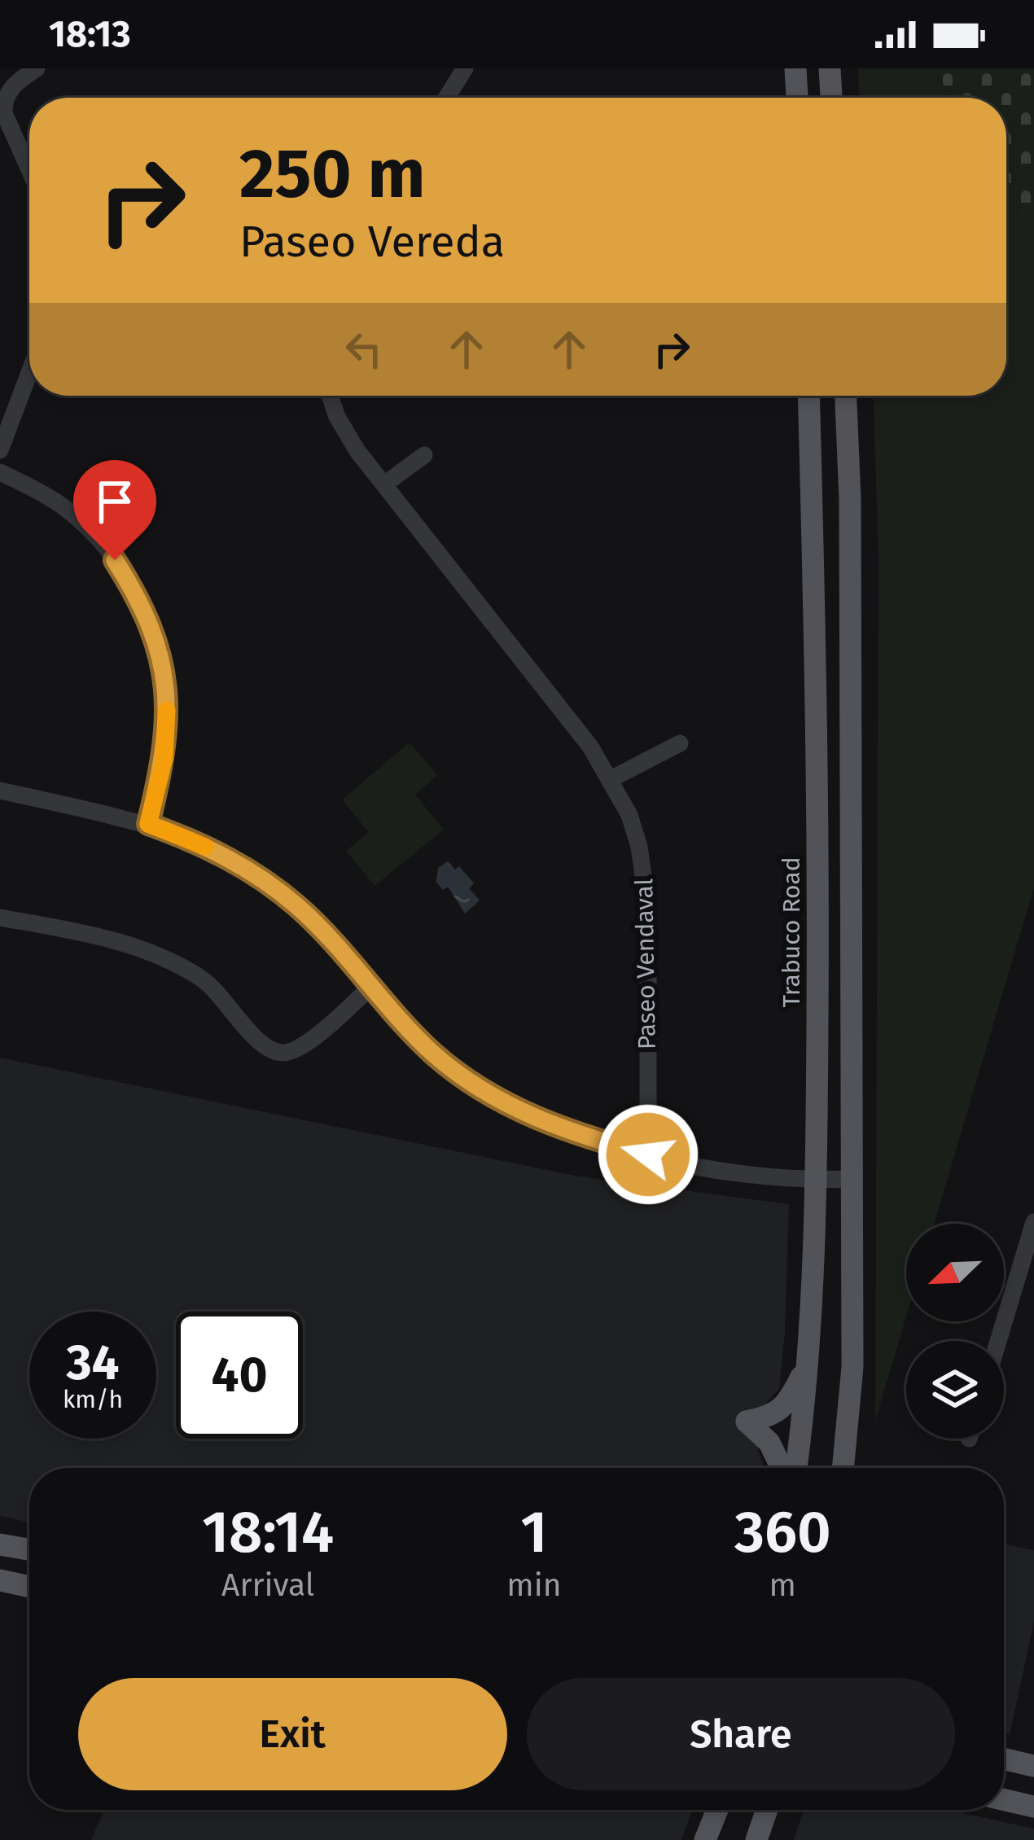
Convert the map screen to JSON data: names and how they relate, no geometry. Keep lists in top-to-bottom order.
{
  "streets": {
    "main road": ["Trabuco Road"],
    "street": ["Paseo Vendaval"]
  },
  "north": "bottom left",
  "page": {
    "status": "18:13",
    "turn": ["250 m", "Paseo Vereda"],
    "speed": "34 km/h",
    "limit": "40",
    "eta": [
      "18:14",
      "Arrival",
      "1",
      "min",
      "360",
      "m"
    ],
    "buttons": ["Exit", "Share"]
  }
}
